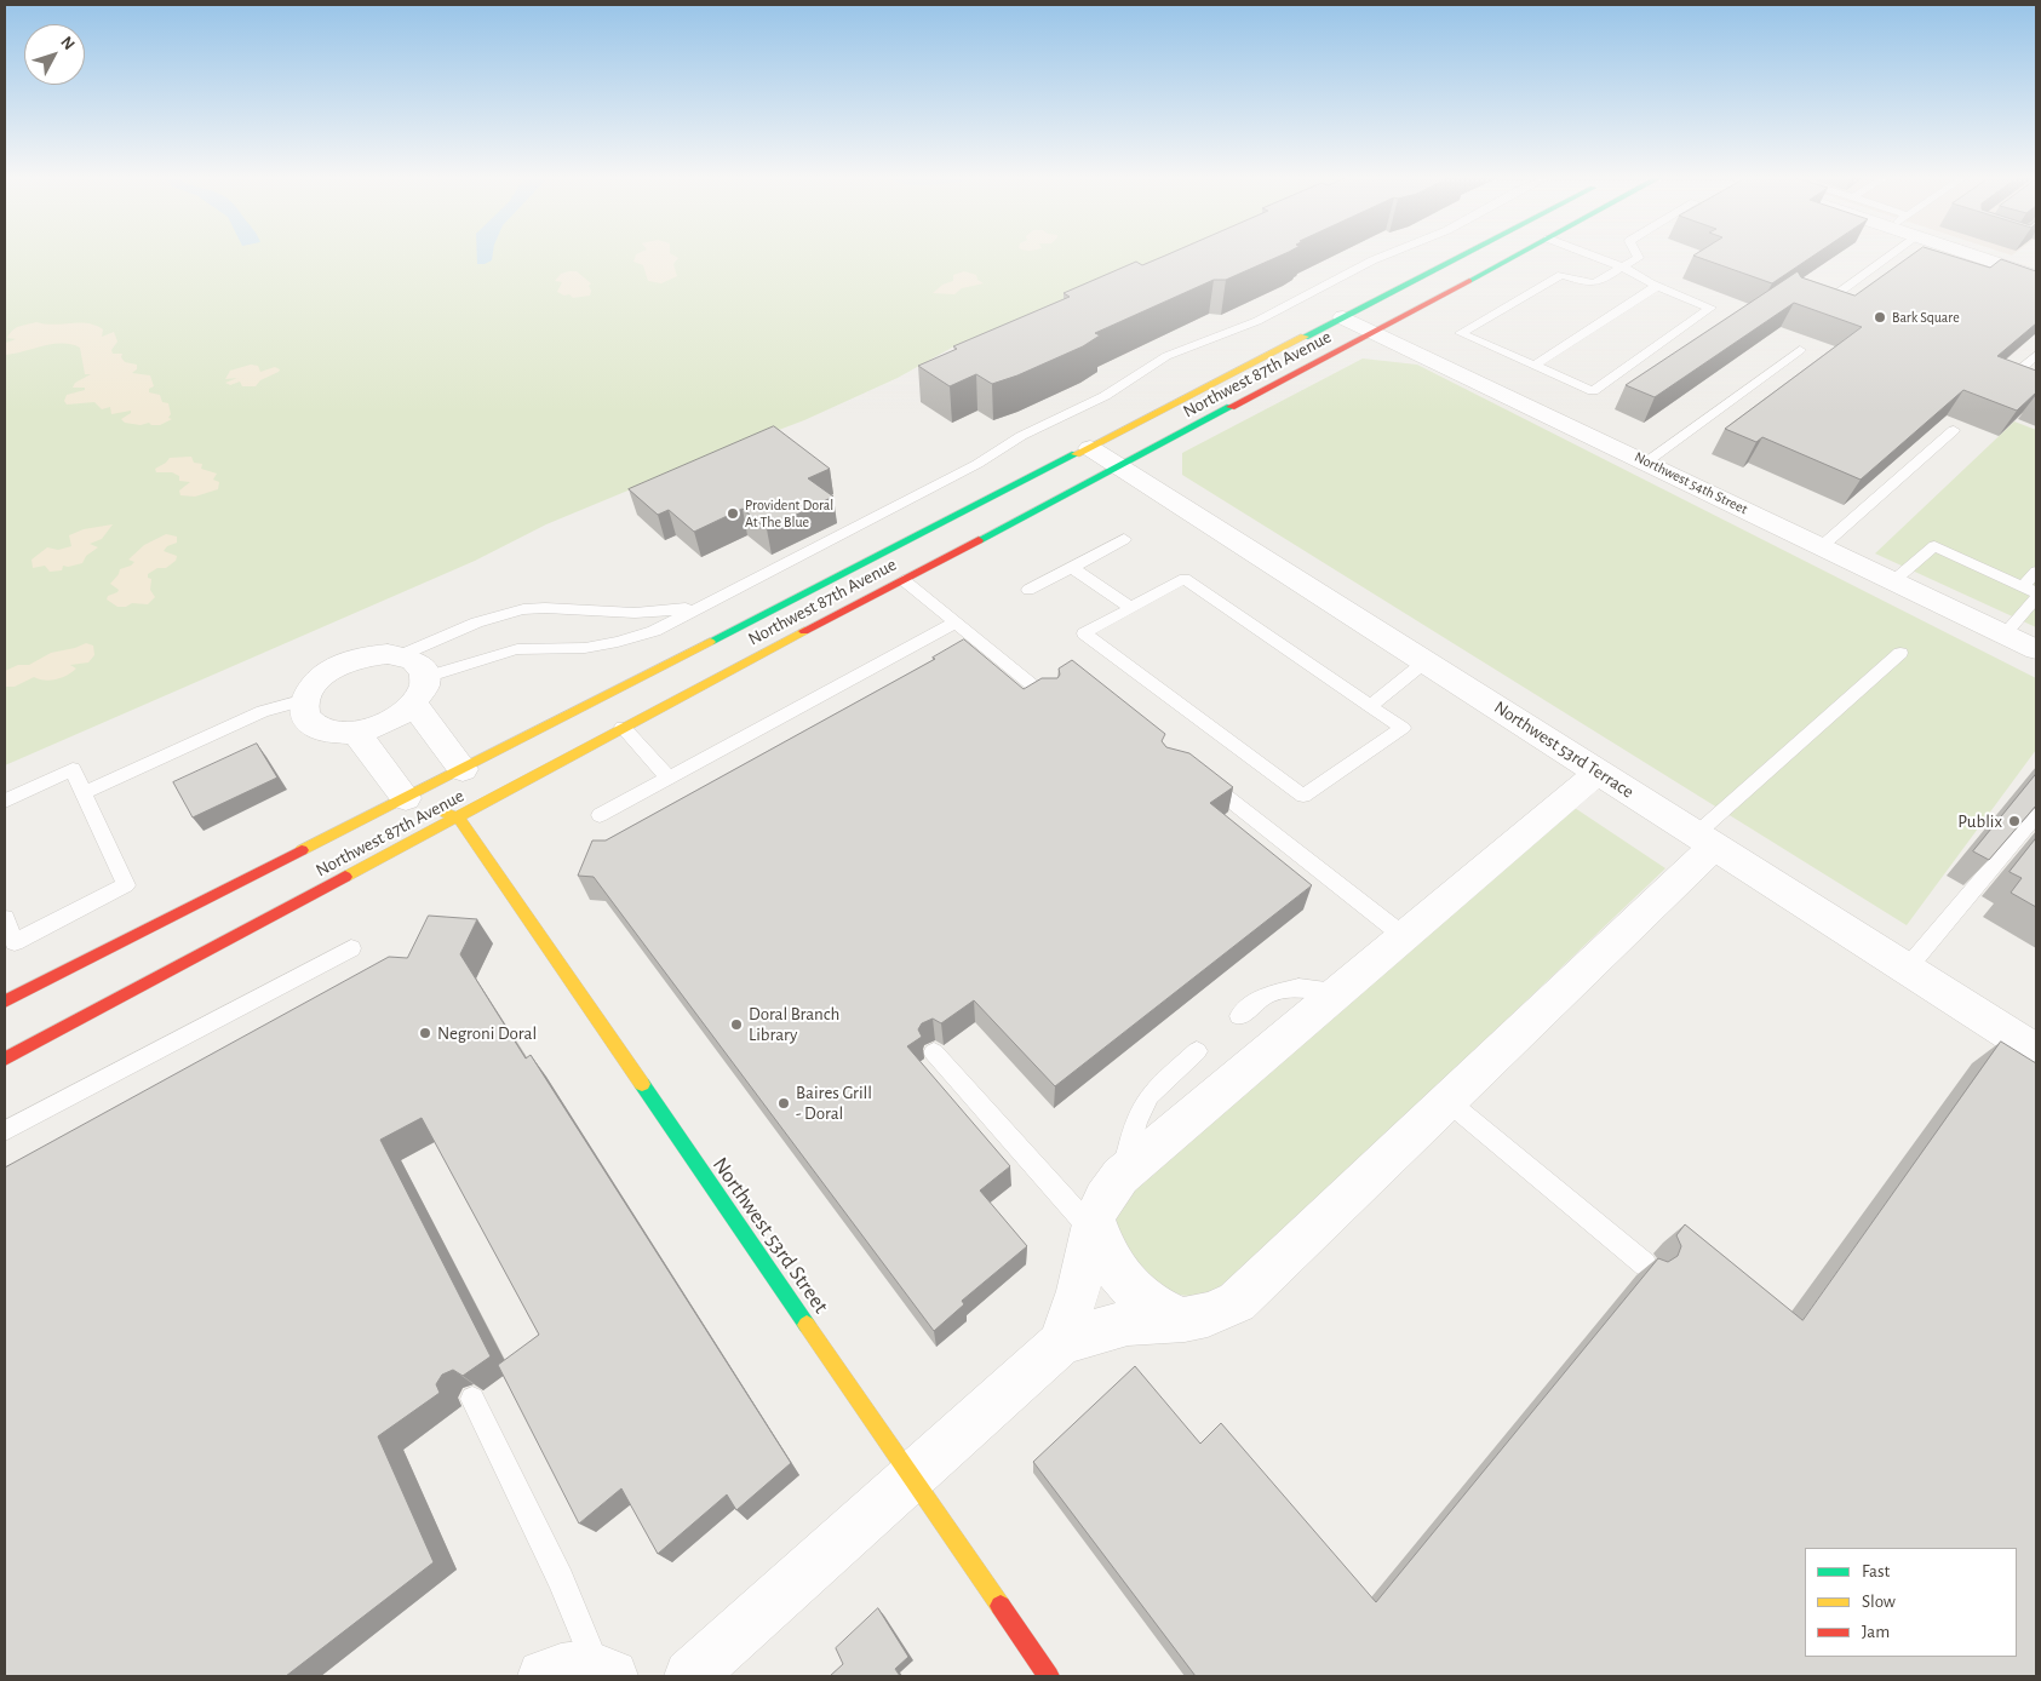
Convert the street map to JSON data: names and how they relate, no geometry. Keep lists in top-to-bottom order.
{
  "streets": {
    "main road": ["Northwest 87th Avenue", "Northwest 53rd Street"],
    "street": ["Northwest 54th Street", "Northwest 53rd Terrace"]
  },
  "crossings": [
    ["Northwest 87th Avenue", "Northwest 54th Street"],
    ["Northwest 87th Avenue", "Northwest 53rd Terrace"],
    ["Northwest 87th Avenue", "Northwest 53rd Street"]
  ],
  "places": [
    "Bark Square",
    "Provident Doral At The Blue",
    "Publix",
    "Doral Branch Library",
    "Negroni Doral",
    "Baires Grill - Doral"
  ],
  "legend": ["Fast", "Slow", "Jam"],
  "north": "top right"
}
